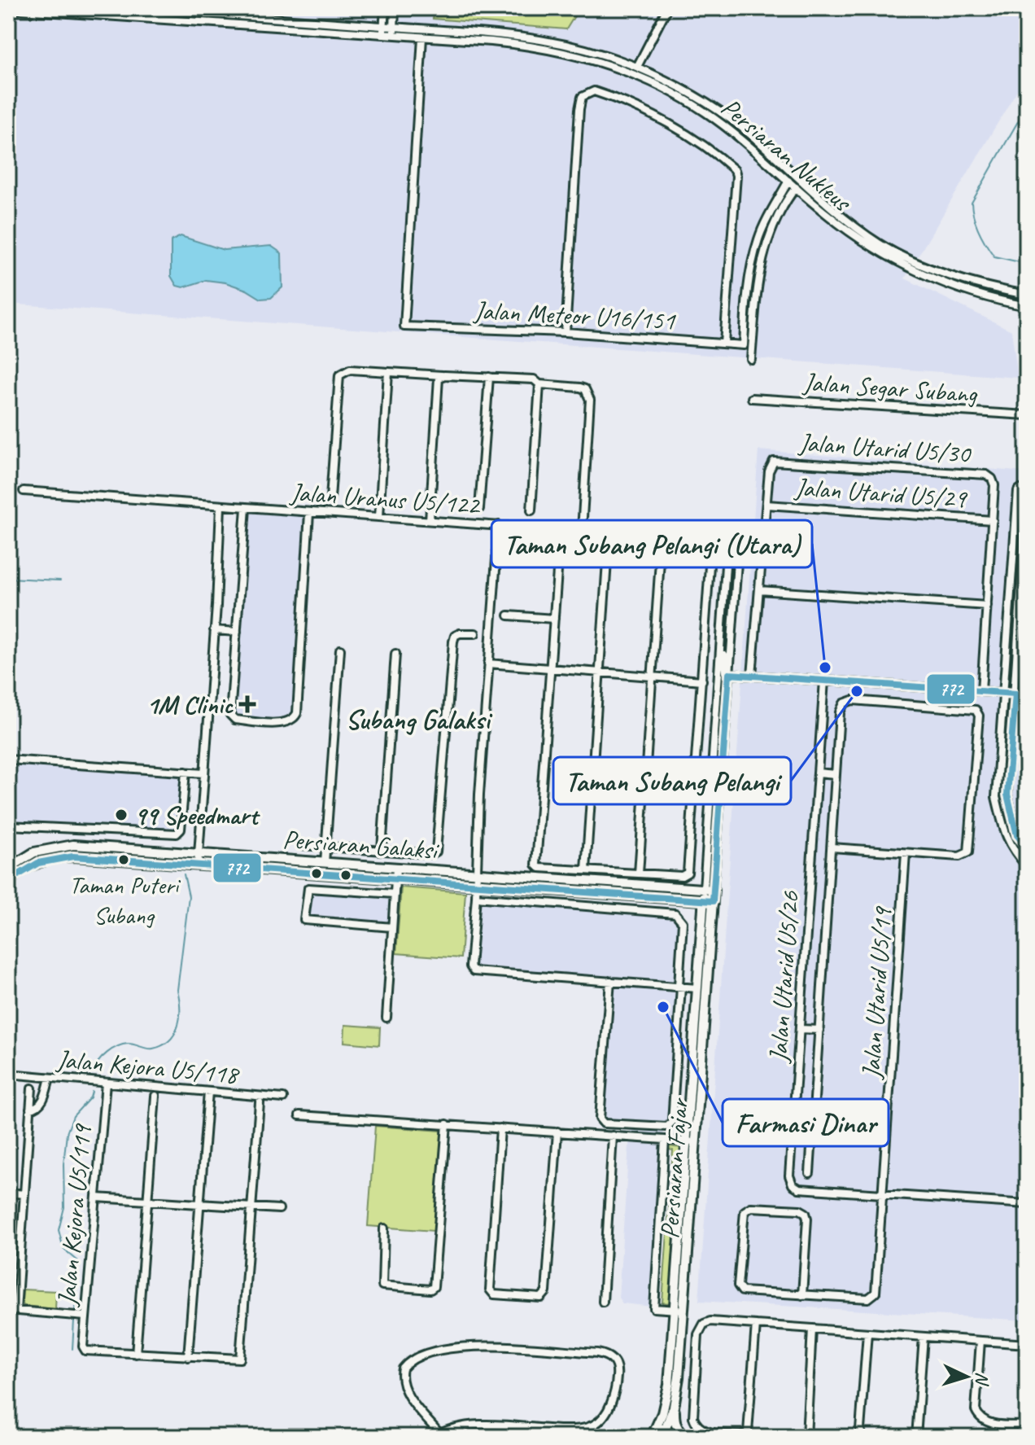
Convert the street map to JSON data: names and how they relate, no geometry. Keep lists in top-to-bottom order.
{
  "streets": {
    "main road": ["Persiaran Galaksi", "Persiaran Fajar"],
    "street": [
      "Persiaran Nukleus",
      "Jalan Meteor U16/151",
      "Jalan Segar Subang",
      "Jalan Utarid U5/30",
      "Jalan Utarid U5/29",
      "Jalan Uranus U5/122",
      "Jalan Utarid U5/26",
      "Jalan Utarid U5/19",
      "Jalan Kejora U5/118",
      "Jalan Kejora U5/119"
    ]
  },
  "crossings": [
    ["Persiaran Nukleus", "Jalan Meteor U16/151"],
    ["Jalan Utarid U5/30", "Jalan Utarid U5/29"],
    ["Jalan Uranus U5/122", "Persiaran Fajar"],
    ["Persiaran Galaksi", "Persiaran Fajar"],
    ["Jalan Utarid U5/26", "Jalan Utarid U5/19"],
    ["Jalan Kejora U5/118", "Jalan Kejora U5/119"]
  ],
  "districts": ["Subang Galaksi"],
  "places": {
    "other": [
      "Taman Subang Pelangi (Utara)",
      "Taman Subang Pelangi",
      "99 Speedmart",
      "Taman Puteri Subang",
      "Farmasi Dinar"
    ],
    "health": ["1M Clinic"]
  },
  "lines": ["transit line 772"],
  "north": "right"
}
